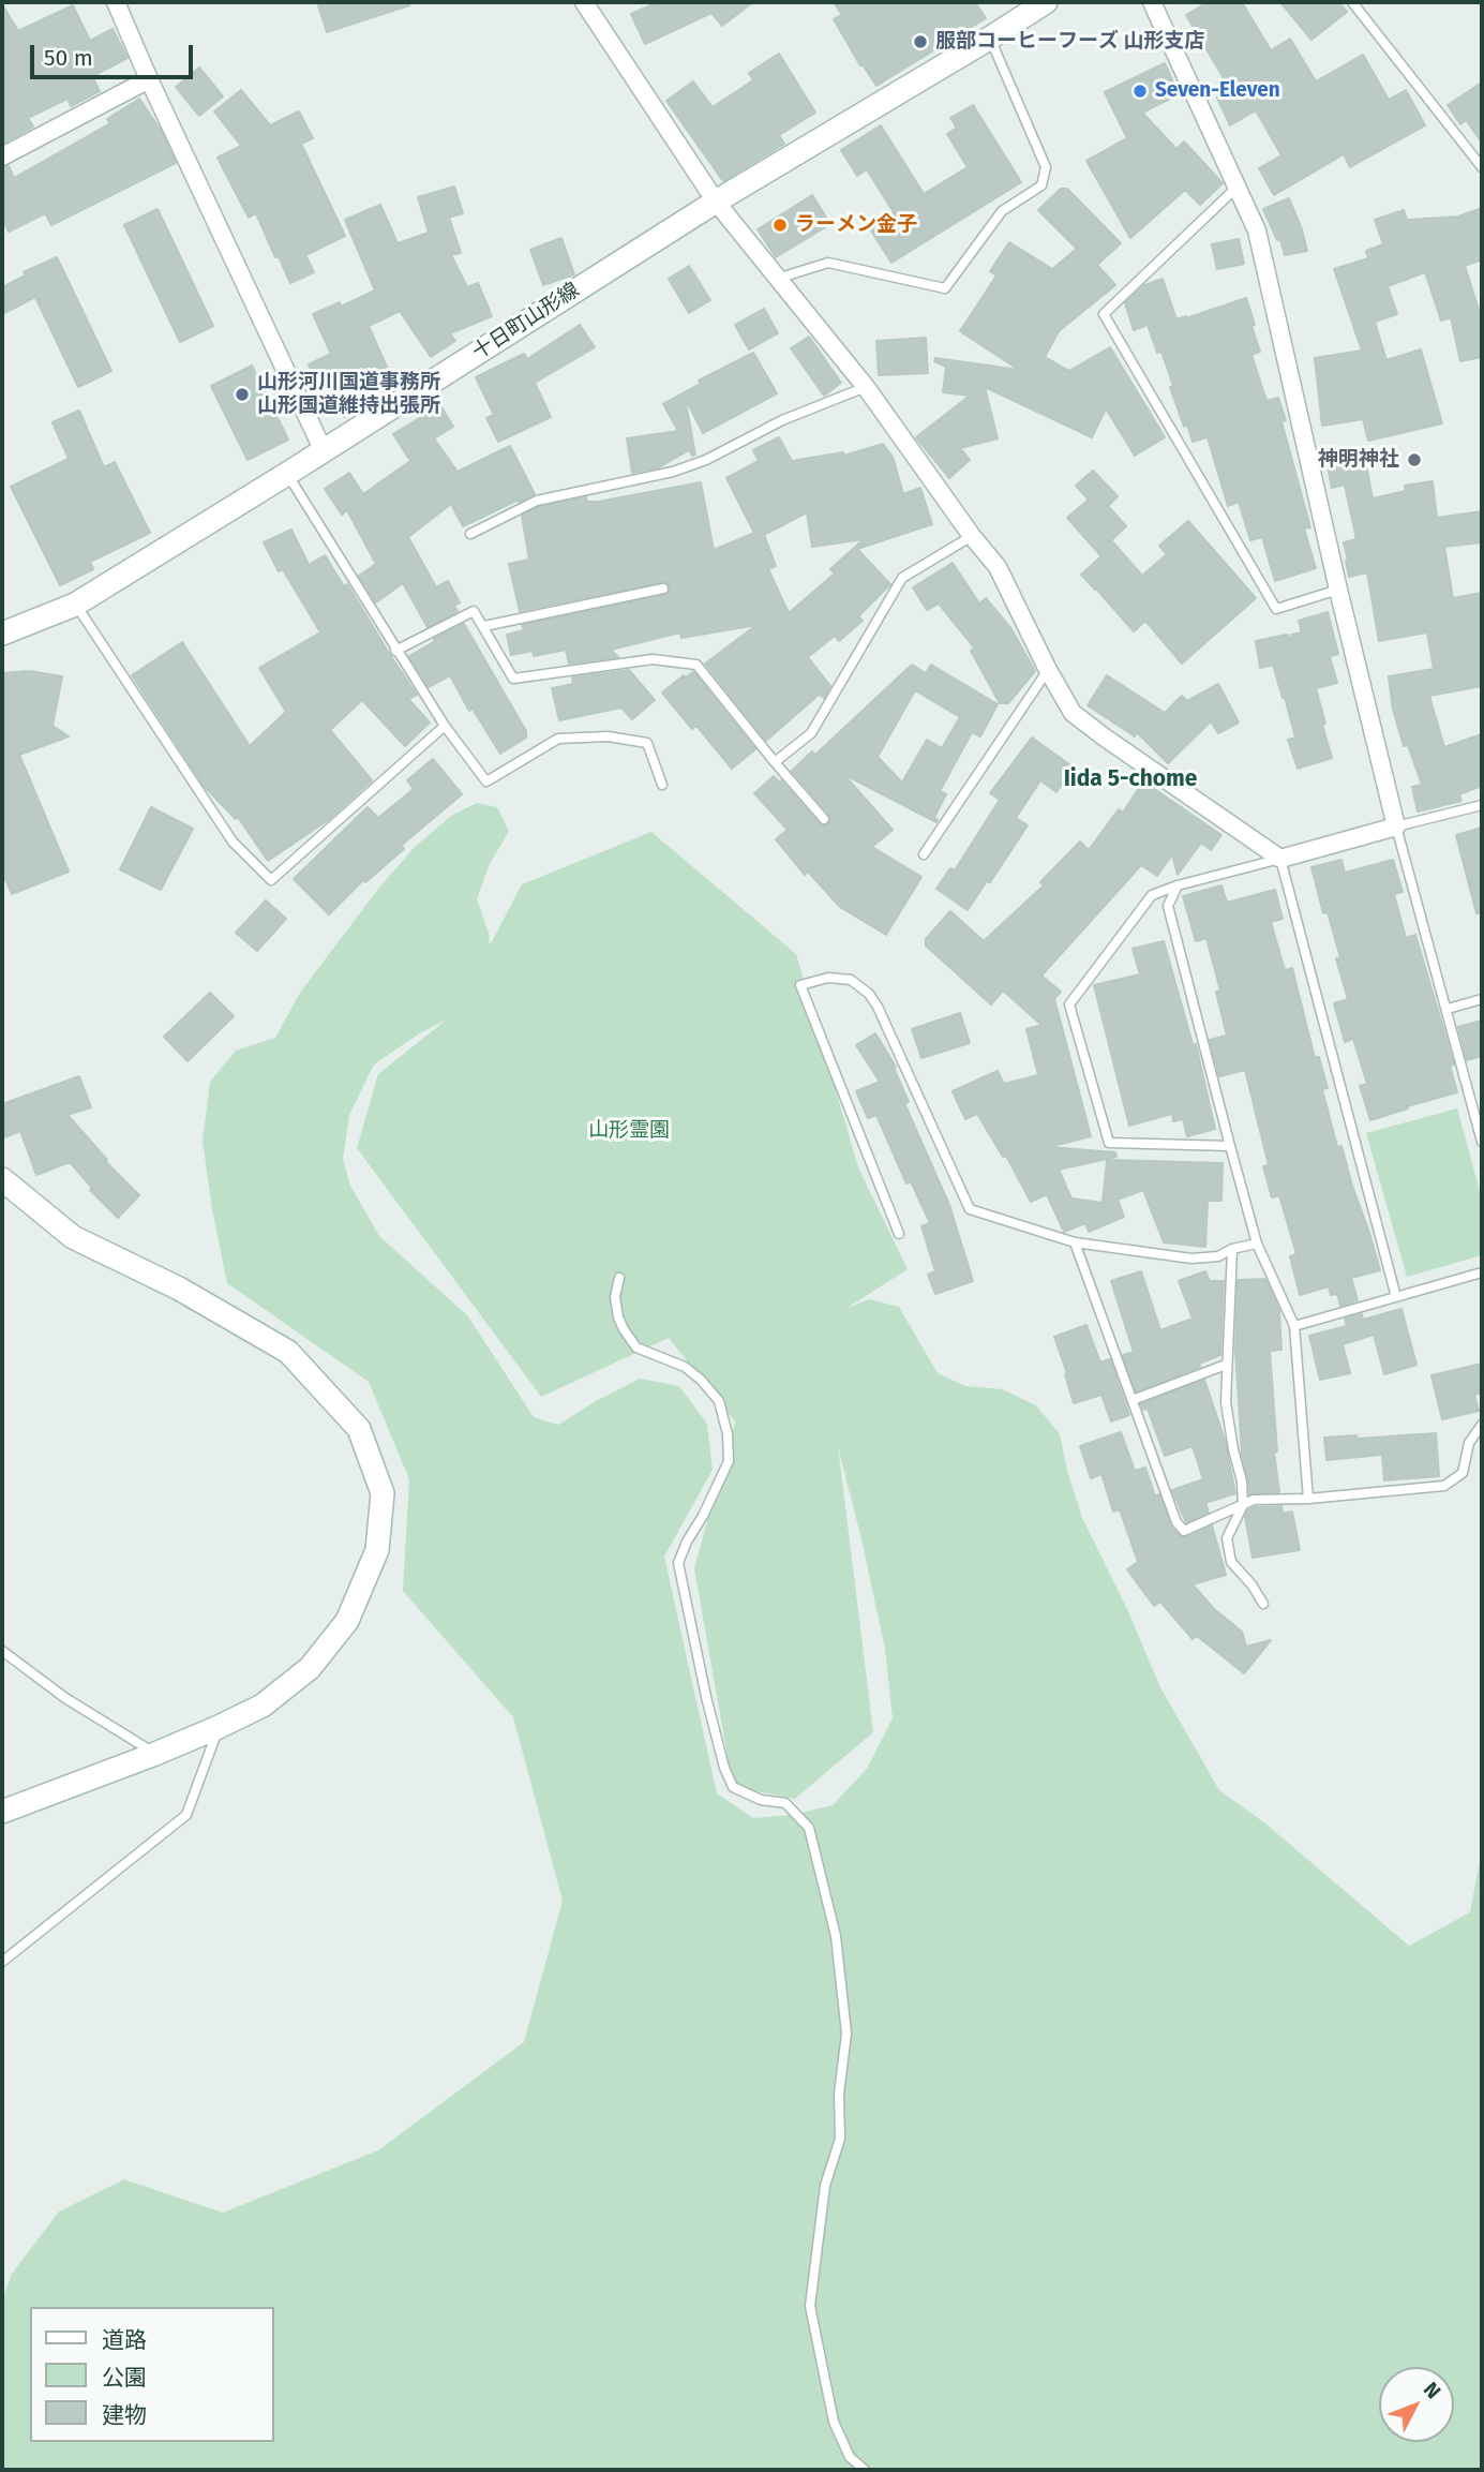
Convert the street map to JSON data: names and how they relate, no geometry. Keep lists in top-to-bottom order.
{
  "streets": {
    "main road": ["十日町山形線"]
  },
  "districts": ["Iida 5-chome"],
  "parks": ["山形霊園"],
  "places": [
    "服部コーヒーフーズ 山形支店",
    "Seven-Eleven",
    "ラーメン金子",
    "山形河川国道事務所 山形国道維持出張所",
    "神明神社"
  ],
  "legend": ["道路", "公園", "建物"],
  "scale_bar": "50 m",
  "north": "top right"
}
